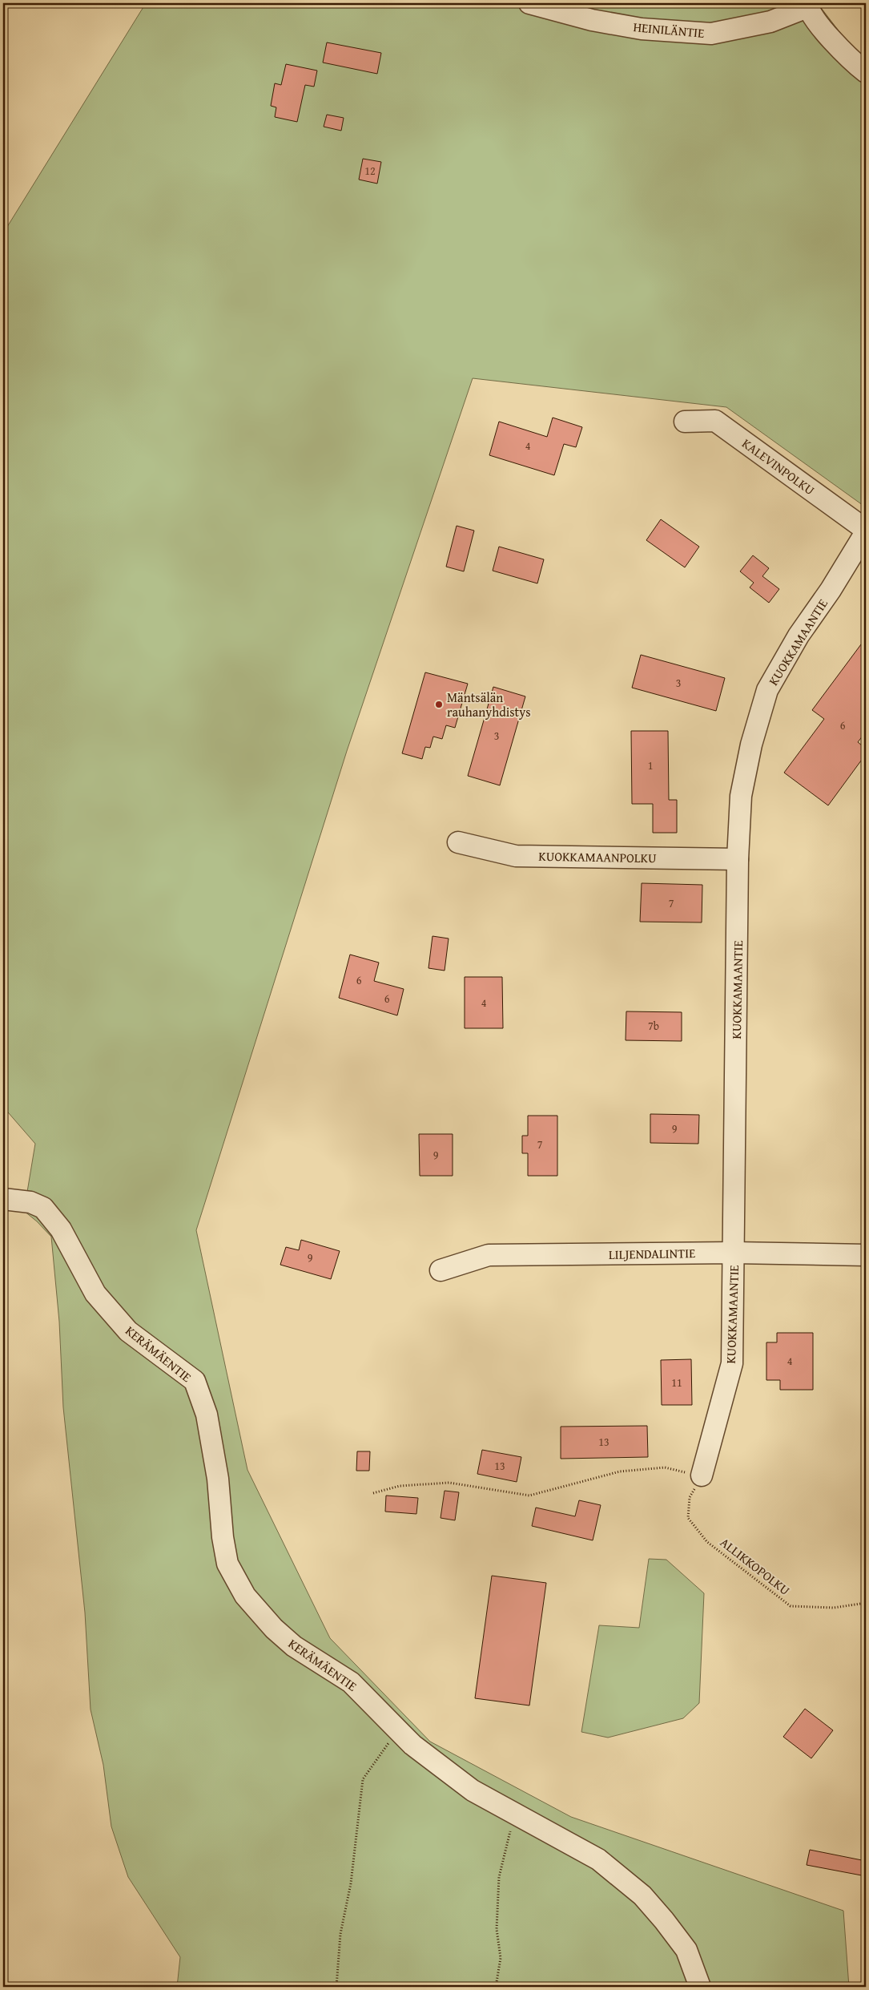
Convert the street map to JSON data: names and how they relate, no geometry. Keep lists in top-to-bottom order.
{
  "streets": {
    "street": [
      "HEINILÄNTIE",
      "KALEVINPOLKU",
      "KUOKKAMAANTIE",
      "KUOKKAMAANPOLKU",
      "LILJENDALINTIE",
      "KERÄMÄENTIE"
    ],
    "path": ["ALLIKKOPOLKU"]
  },
  "crossings": [
    ["KALEVINPOLKU", "KUOKKAMAANTIE"],
    ["KUOKKAMAANTIE", "KUOKKAMAANPOLKU"],
    ["KUOKKAMAANTIE", "LILJENDALINTIE"],
    ["KUOKKAMAANTIE", "ALLIKKOPOLKU"]
  ],
  "places": ["Mäntsälän rauhanyhdistys"],
  "house_numbers": [
    "12",
    "4",
    "3",
    "6",
    "3",
    "1",
    "7",
    "6",
    "6",
    "4",
    "7b",
    "9",
    "7",
    "9",
    "9",
    "4",
    "11",
    "13",
    "13"
  ]
}
